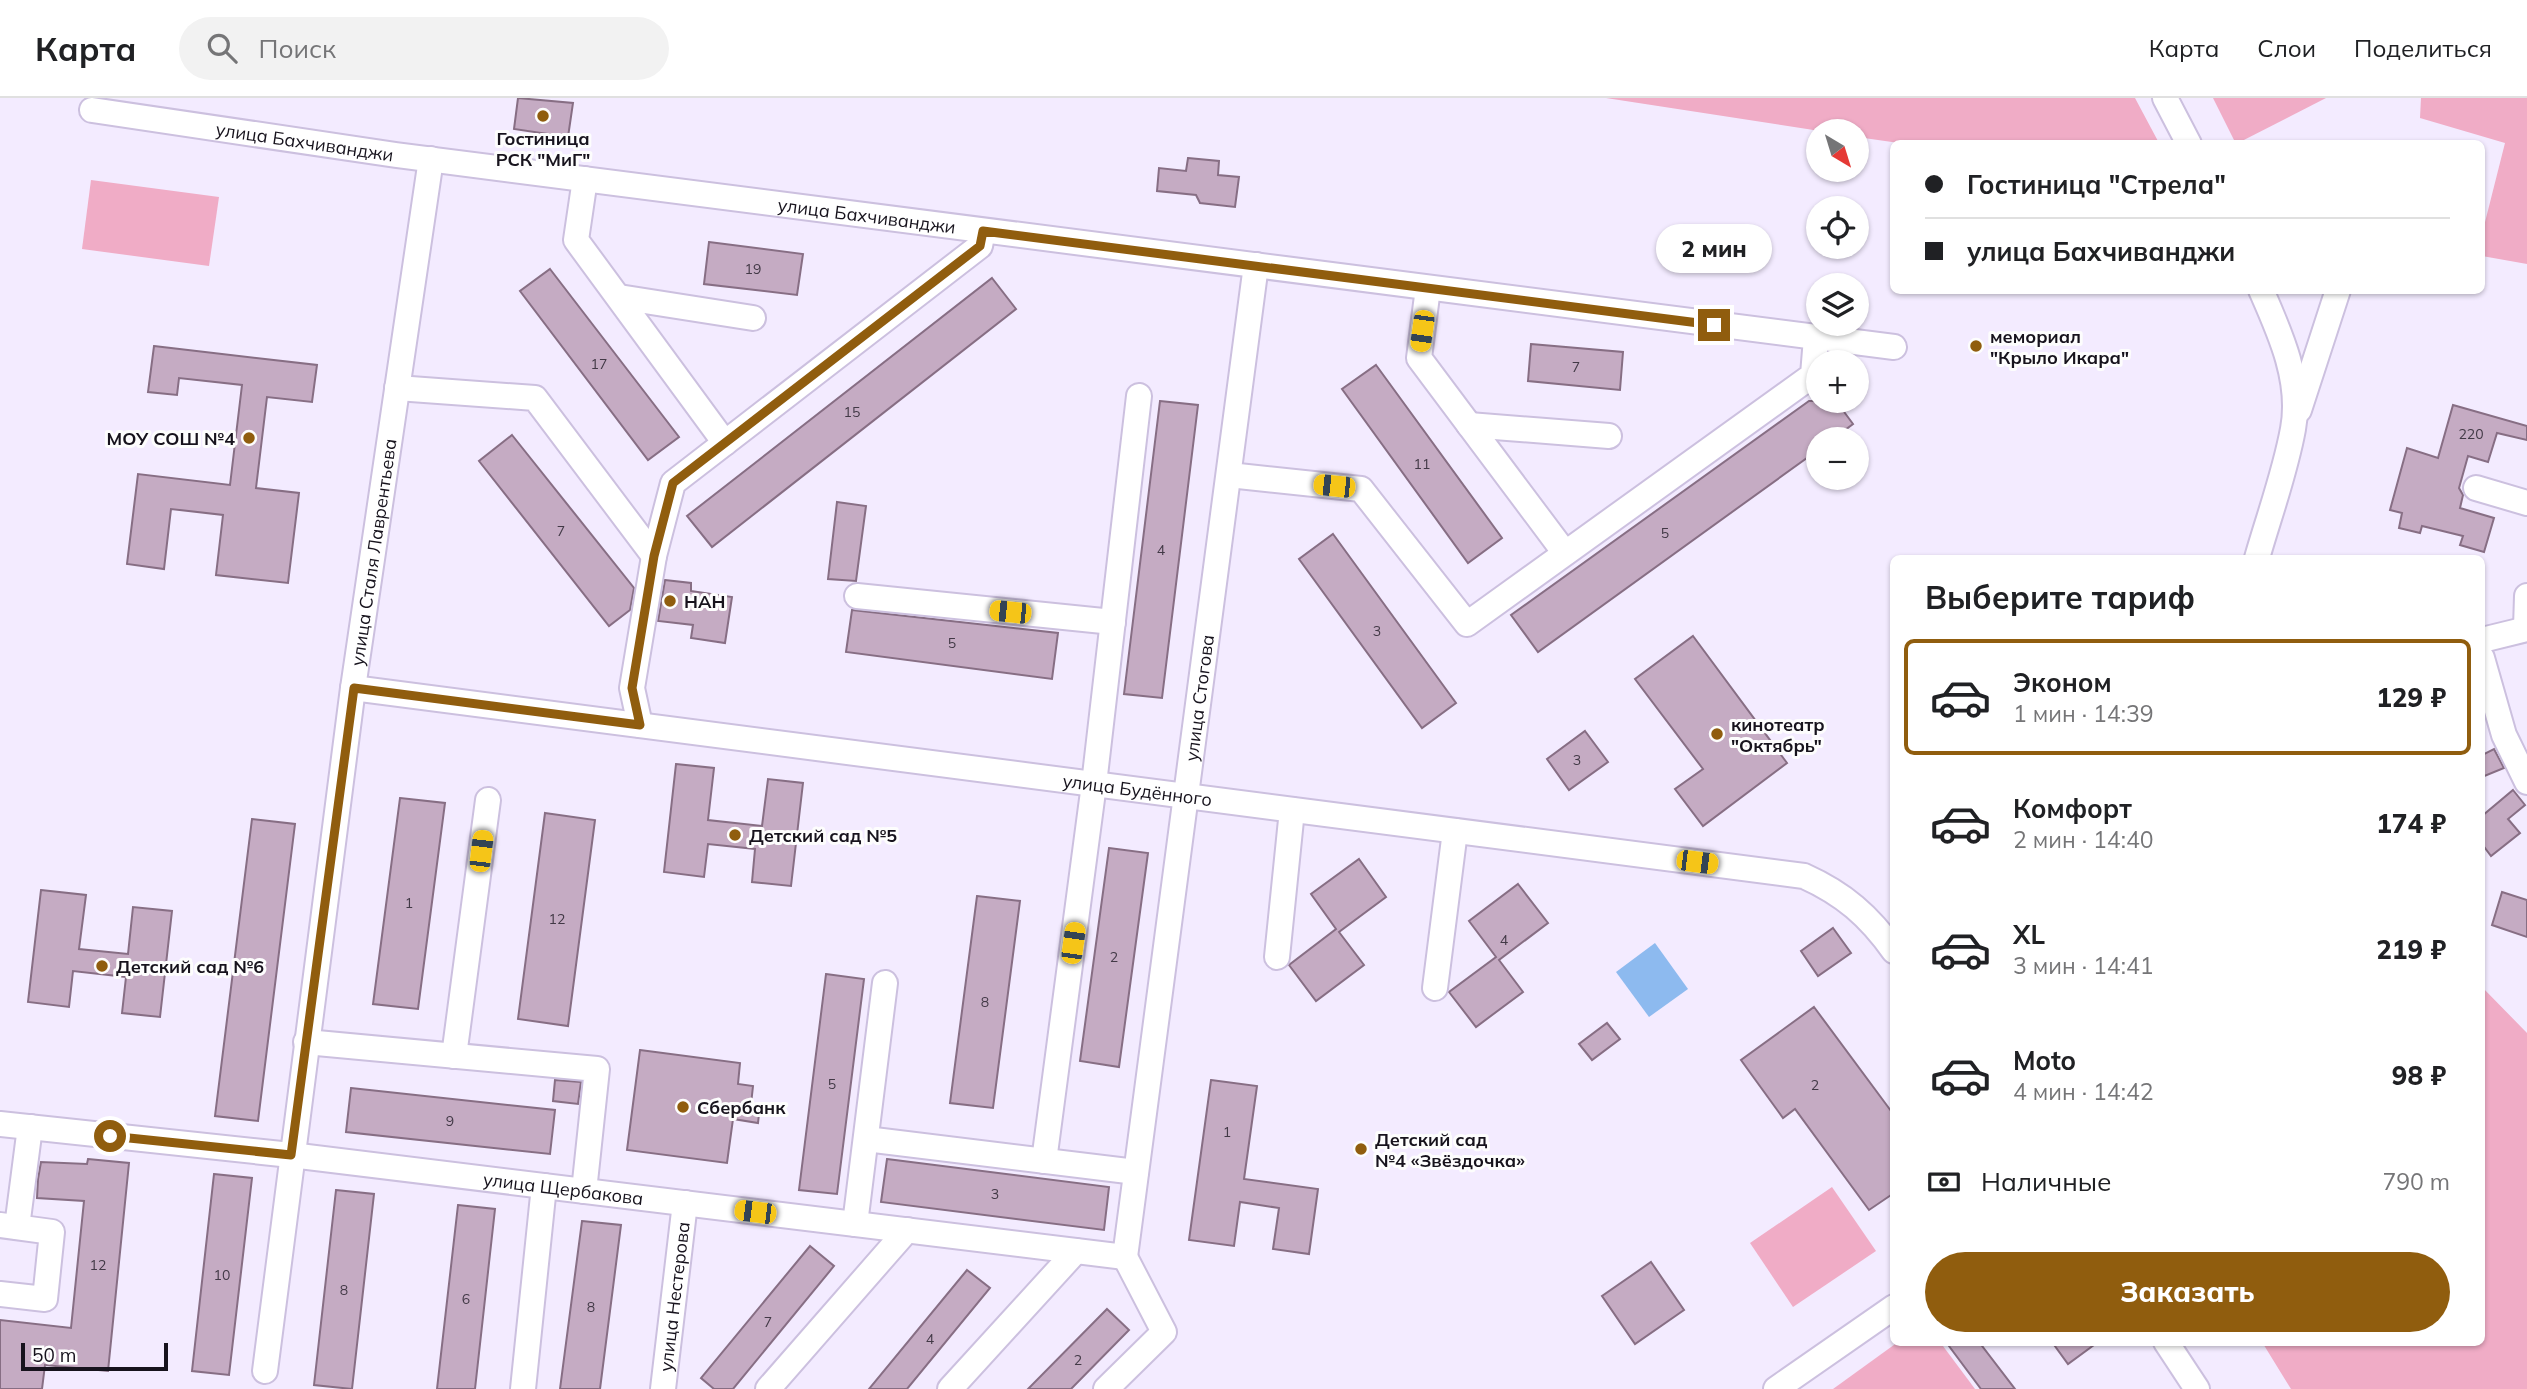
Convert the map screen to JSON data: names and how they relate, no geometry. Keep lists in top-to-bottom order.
{
  "streets": {
    "street": [
      "улица Бахчиванджи",
      "улица Сталя Лаврентьева",
      "улица Стогова",
      "улица Будённого",
      "улица Щербакова",
      "улица Нестерова"
    ]
  },
  "crossings": [
    ["улица Бахчиванджи", "улица Сталя Лаврентьева"],
    ["улица Бахчиванджи", "улица Стогова"],
    ["улица Сталя Лаврентьева", "улица Будённого"],
    ["улица Сталя Лаврентьева", "улица Щербакова"],
    ["улица Стогова", "улица Будённого"],
    ["улица Стогова", "улица Щербакова"],
    ["улица Щербакова", "улица Нестерова"]
  ],
  "places": [
    "Гостиница РСК \"МиГ\"",
    "мемориал \"Крыло Икара\"",
    "МОУ СОШ №4",
    "НАН",
    "кинотеатр \"Октябрь\"",
    "Детский сад №5",
    "Детский сад №6",
    "Сбербанк",
    "Детский сад №4 «Звёздочка»"
  ],
  "house_numbers": [
    "19",
    "17",
    "7",
    "15",
    "220",
    "11",
    "7",
    "5",
    "4",
    "3",
    "5",
    "3",
    "1",
    "12",
    "4",
    "2",
    "8",
    "5",
    "2",
    "9",
    "1",
    "3",
    "12",
    "10",
    "8",
    "6",
    "8",
    "7",
    "4",
    "2"
  ],
  "scale_bar": "50 m",
  "north": "bottom right",
  "page": {
    "header": "Карта",
    "search": "Поиск",
    "nav": ["Карта", "Слои", "Поделиться"],
    "map_buttons": ["+", "−"],
    "banner": ["Гостиница \"Стрела\"", "улица Бахчиванджи"],
    "bubble": "2 мин",
    "heading": "Выберите тариф",
    "list": [
      {
        "name": "Эконом",
        "note": "1 мин · 14:39",
        "value": "129 ₽"
      },
      {
        "name": "Комфорт",
        "note": "2 мин · 14:40",
        "value": "174 ₽"
      },
      {
        "name": "XL",
        "note": "3 мин · 14:41",
        "value": "219 ₽"
      },
      {
        "name": "Moto",
        "note": "4 мин · 14:42",
        "value": "98 ₽"
      }
    ],
    "pay": ["Наличные", "790 m"],
    "buttons": "Заказать",
    "scale": "50 m"
  }
}
